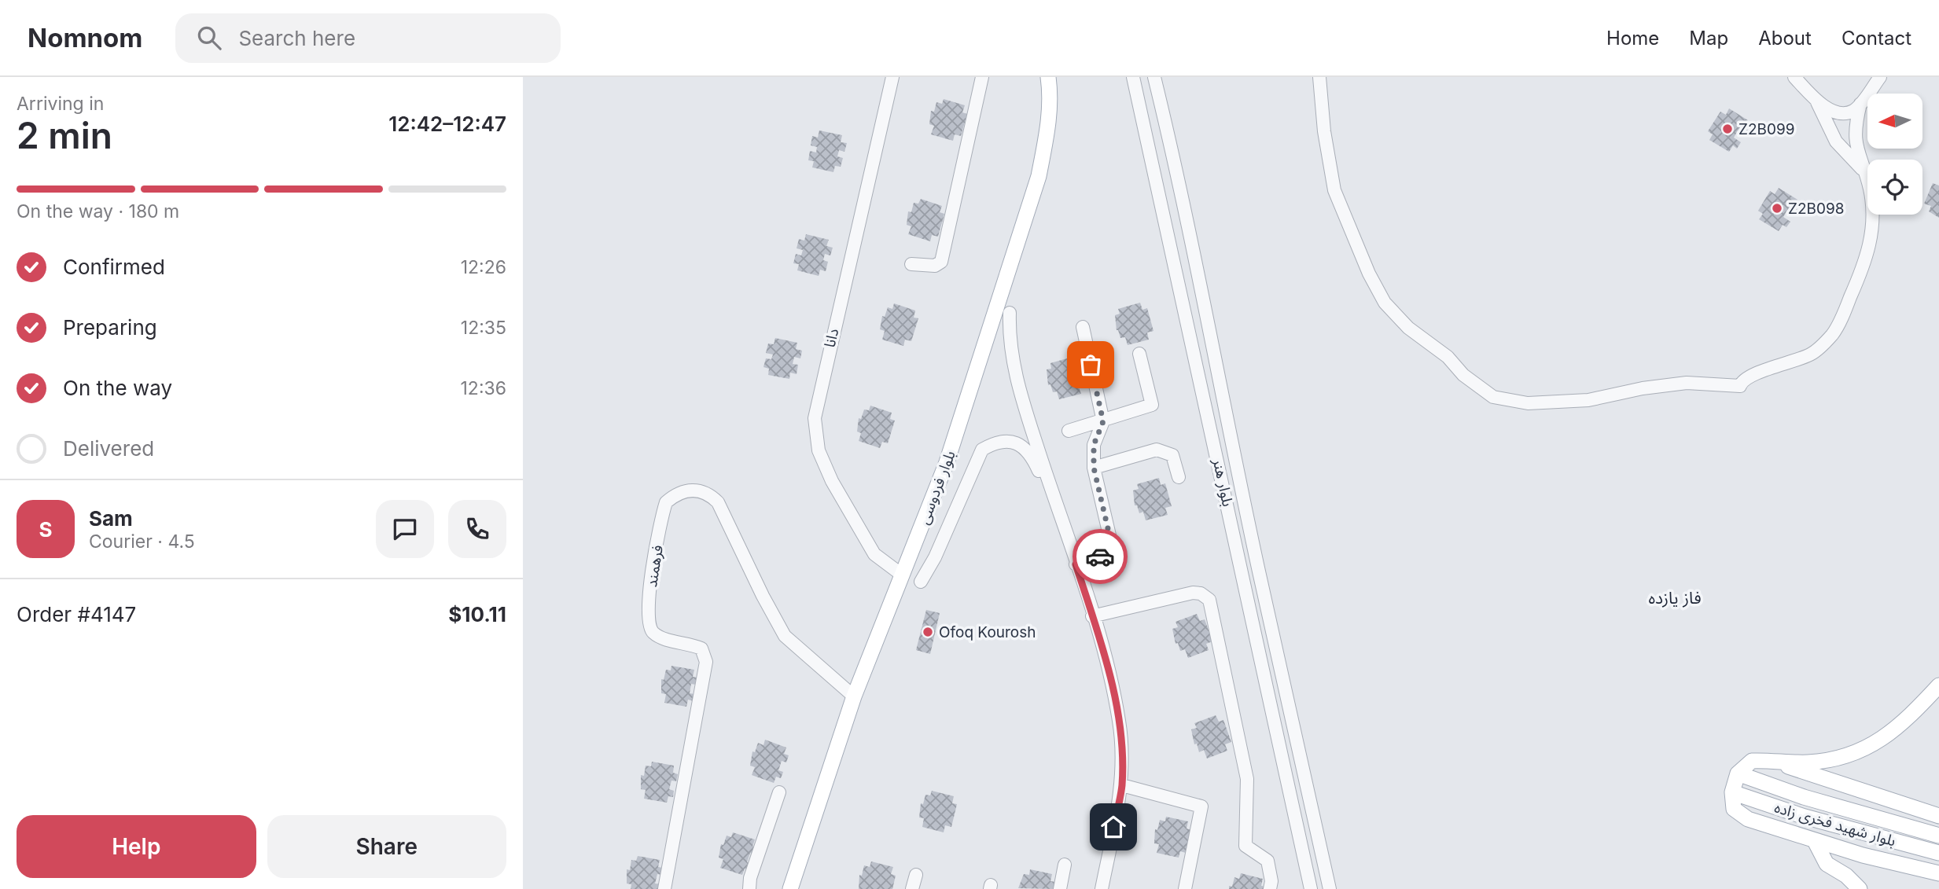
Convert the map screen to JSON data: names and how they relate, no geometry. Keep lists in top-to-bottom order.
{
  "streets": {
    "main road": ["بلوار فردوسی", "بلوار شهید فخری زاده"],
    "street": ["دانا", "بلوار هنر", "فرهمند"]
  },
  "crossings": [
    ["دانا", "بلوار فردوسی"],
    ["بلوار فردوسی", "فرهمند"]
  ],
  "districts": ["فاز یازده"],
  "places": ["Z2B099", "Z2B098", "Ofoq Kourosh"],
  "north": "left",
  "page": {
    "header": "Nomnom",
    "search": "Search here",
    "nav": [
      "Home",
      "Map",
      "About",
      "Contact"
    ],
    "heading": ["2 min", "Arriving in", "12:42–12:47"],
    "panel": [
      "Sam",
      "Courier · 4.5",
      "Order #4147",
      "$10.11"
    ],
    "bar": "On the way · 180 m",
    "list": [
      ["Confirmed", "12:26"],
      ["Preparing", "12:35"],
      ["On the way", "12:36"],
      "Delivered"
    ],
    "round": "S",
    "buttons": ["Help", "Share"]
  }
}
